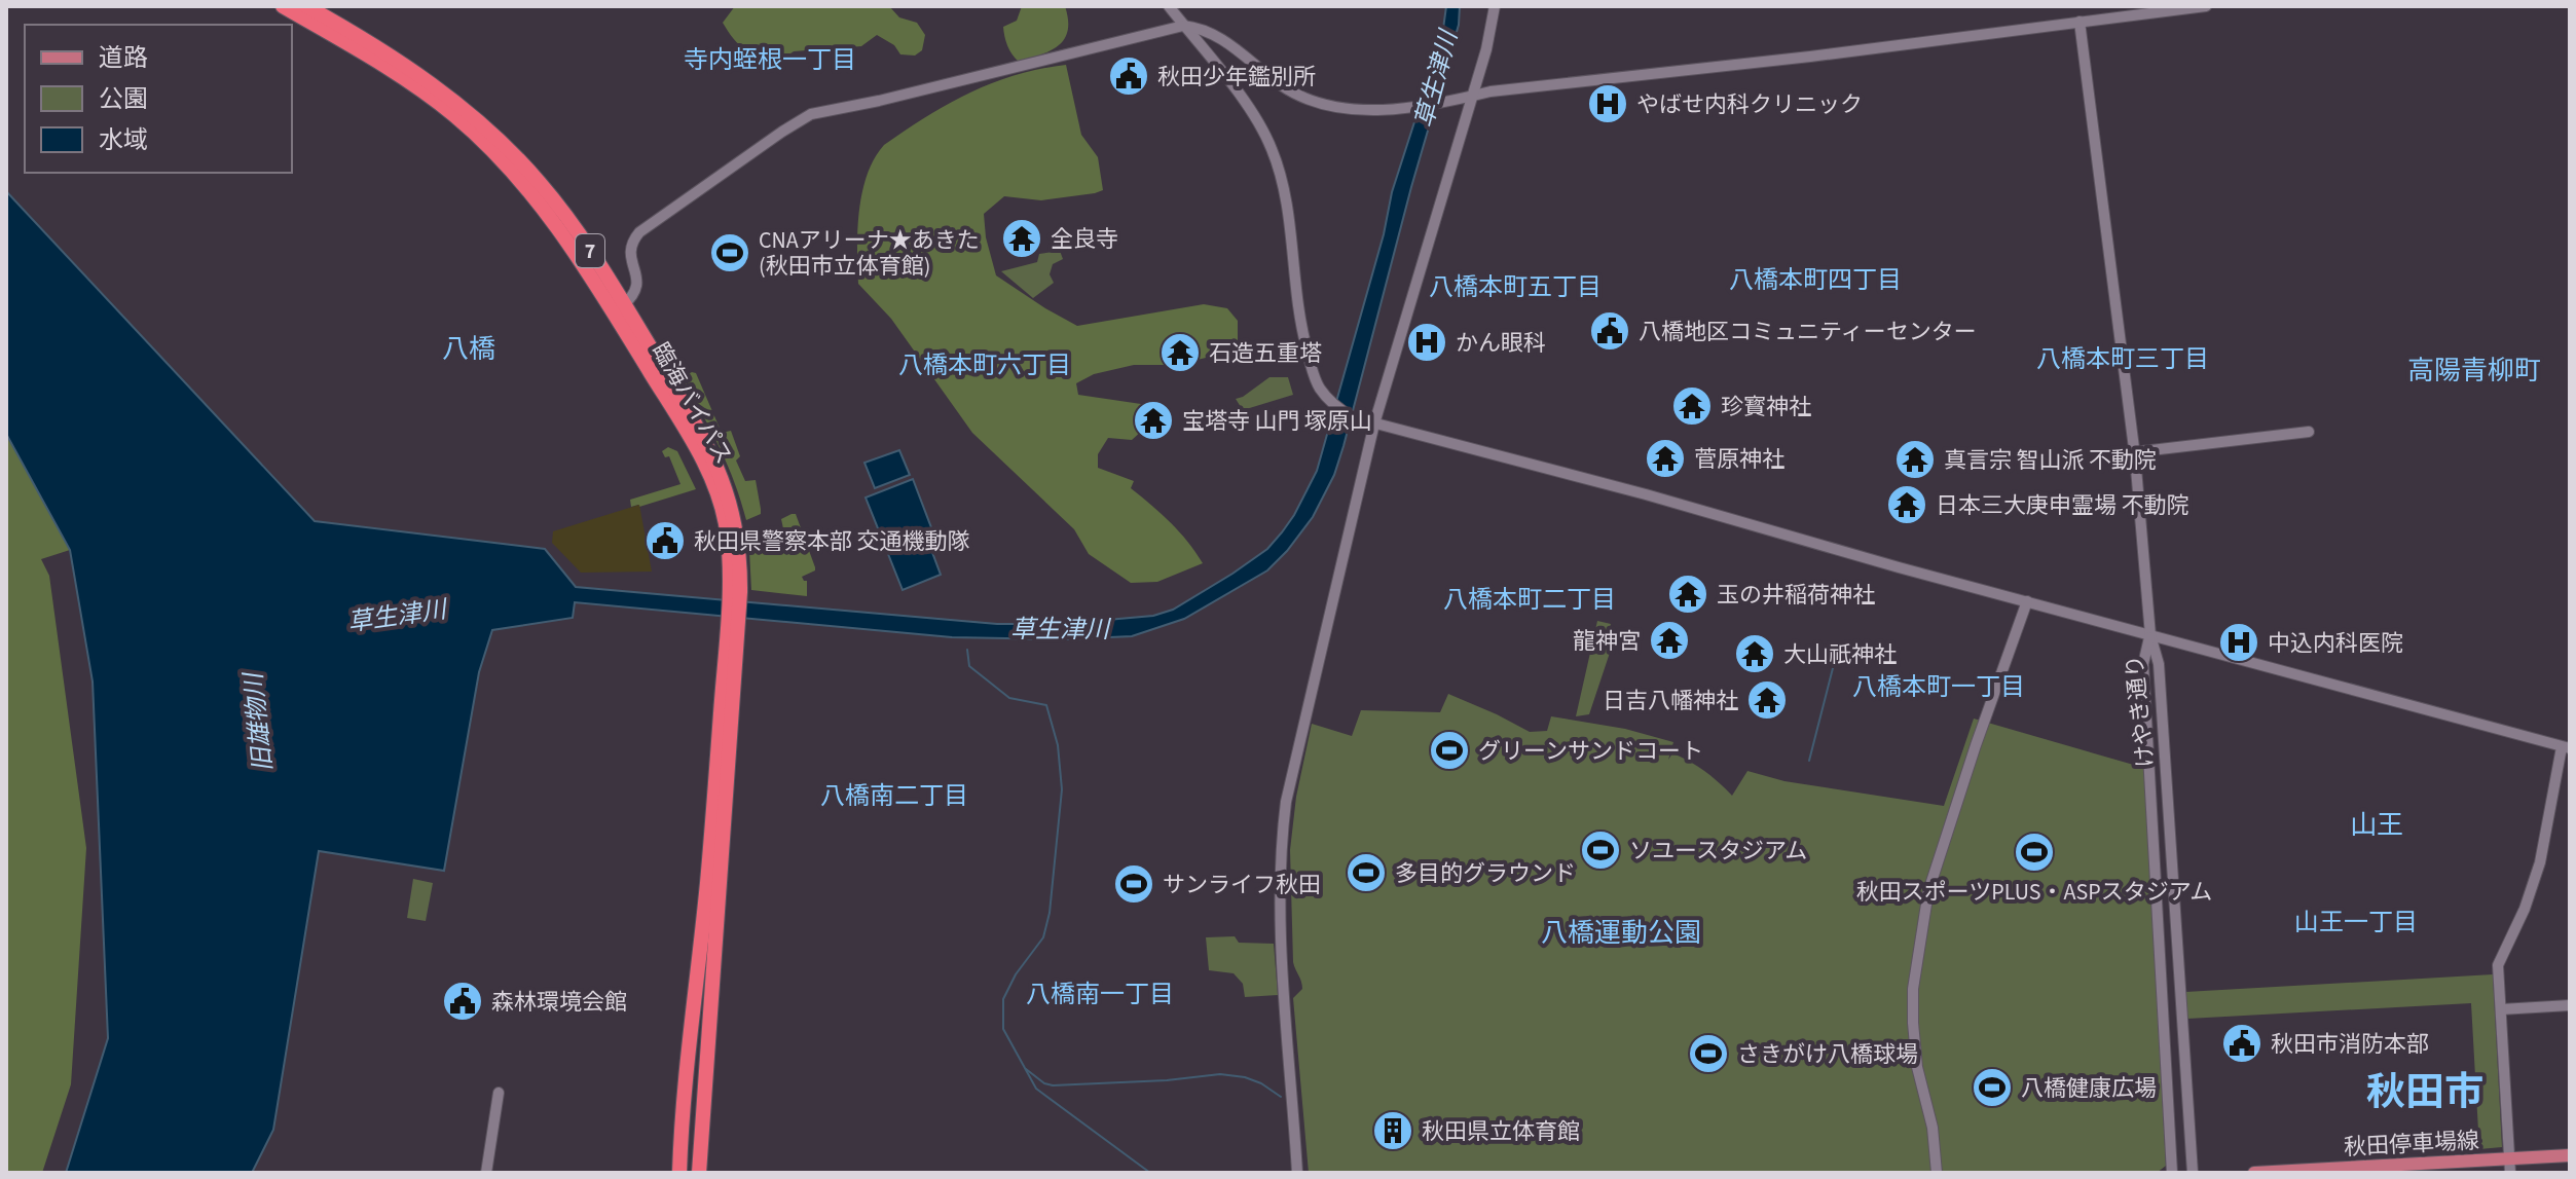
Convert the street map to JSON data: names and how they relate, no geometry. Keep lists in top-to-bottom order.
{
  "streets": {
    "highway": ["7", "臨海バイパス"],
    "main road": ["秋田停車場線"],
    "street": ["けやき通り"]
  },
  "districts": [
    "寺内蛭根一丁目",
    "八橋本町四丁目",
    "八橋本町五丁目",
    "八橋",
    "八橋本町三丁目",
    "八橋本町六丁目",
    "高陽青柳町",
    "八橋本町二丁目",
    "八橋本町一丁目",
    "八橋南二丁目",
    "山王",
    "山王一丁目",
    "八橋運動公園",
    "八橋南一丁目",
    "秋田市"
  ],
  "water": ["草生津川", "旧雄物川"],
  "places": {
    "public building": [
      "秋田少年鑑別所",
      "八橋地区コミュニティーセンター",
      "秋田県警察本部 交通機動隊",
      "森林環境会館",
      "秋田市消防本部"
    ],
    "hospital": ["やばせ内科クリニック", "かん眼科", "中込内科医院"],
    "temple": [
      "全良寺",
      "石造五重塔",
      "珍寳神社",
      "宝塔寺 山門 塚原山",
      "菅原神社",
      "真言宗 智山派 不動院",
      "日本三大庚申霊場 不動院",
      "玉の井稲荷神社",
      "龍神宮",
      "大山祇神社",
      "日吉八幡神社"
    ],
    "sports": [
      "CNAアリーナ★あきた (秋田市立体育館)",
      "グリーンサンドコート",
      "ソユースタジアム",
      "秋田スポーツPLUS・ASPスタジアム",
      "多目的グラウンド",
      "サンライフ秋田",
      "さきがけ八橋球場",
      "八橋健康広場"
    ],
    "building": ["秋田県立体育館"]
  },
  "legend": ["道路", "公園", "水域"]
}
